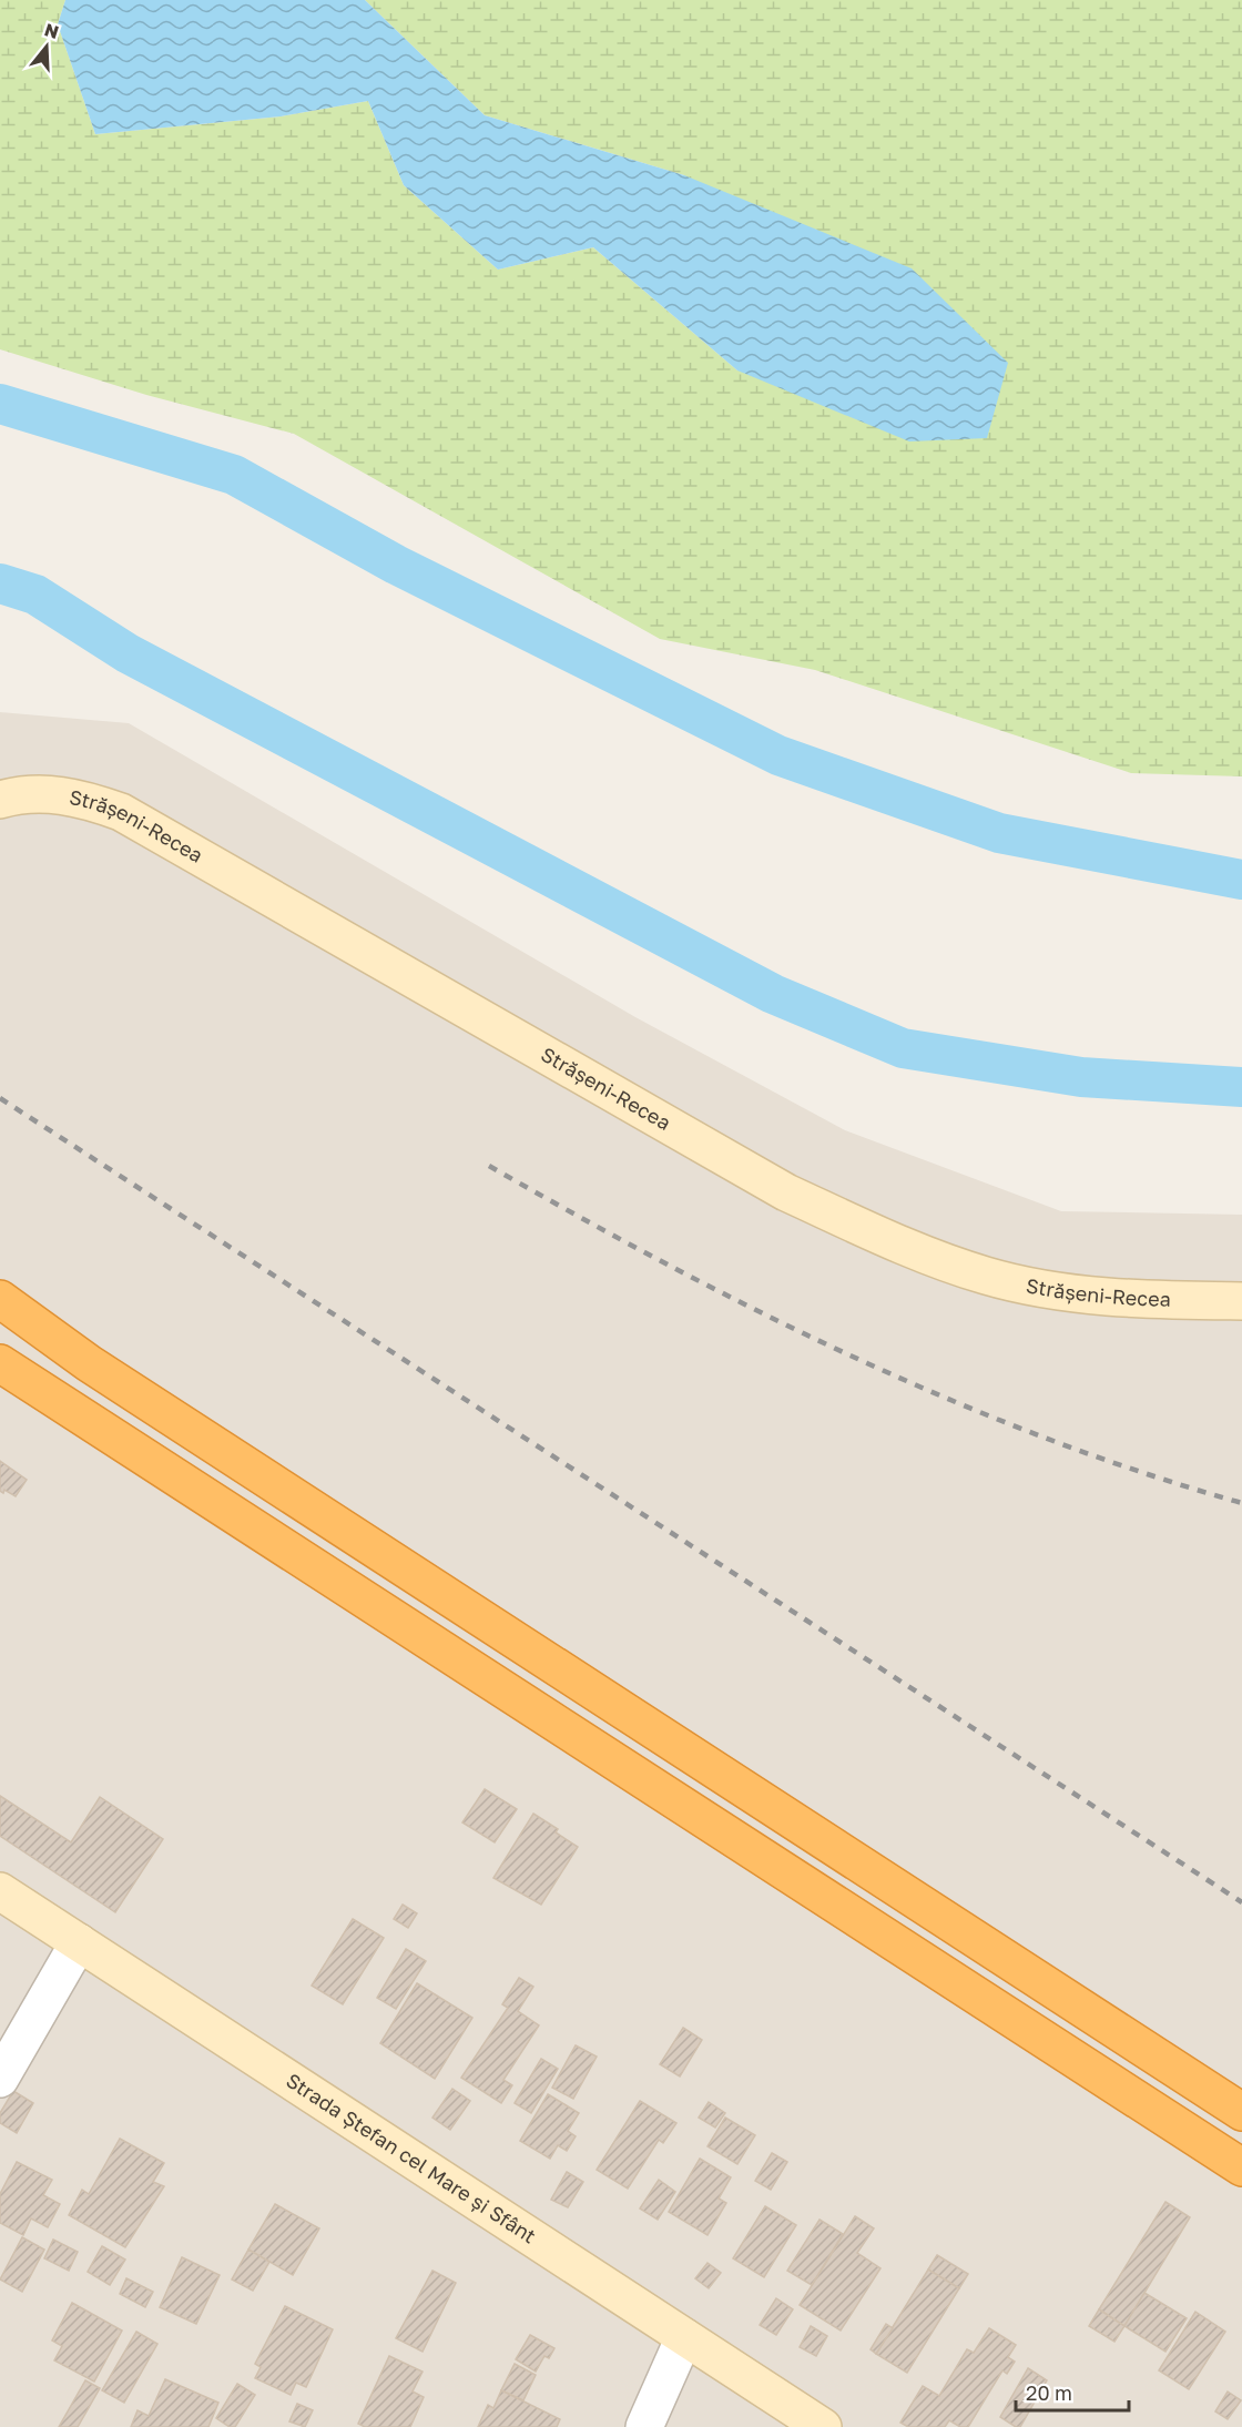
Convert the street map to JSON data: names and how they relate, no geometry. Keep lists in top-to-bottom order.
{
  "streets": {
    "main road": ["Strășeni-Recea", "Strada Ștefan cel Mare și Sfânt"]
  },
  "scale_bar": "20 m",
  "north": "top"
}
